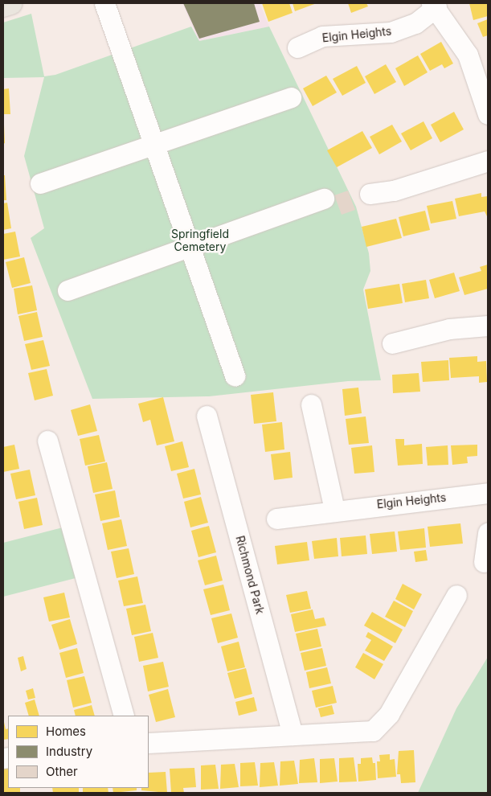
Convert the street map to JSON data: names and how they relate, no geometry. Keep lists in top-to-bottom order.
{
  "streets": {
    "street": ["Elgin Heights", "Richmond Park"]
  },
  "parks": ["Springfield Cemetery"],
  "legend": ["Homes", "Industry", "Other"]
}
